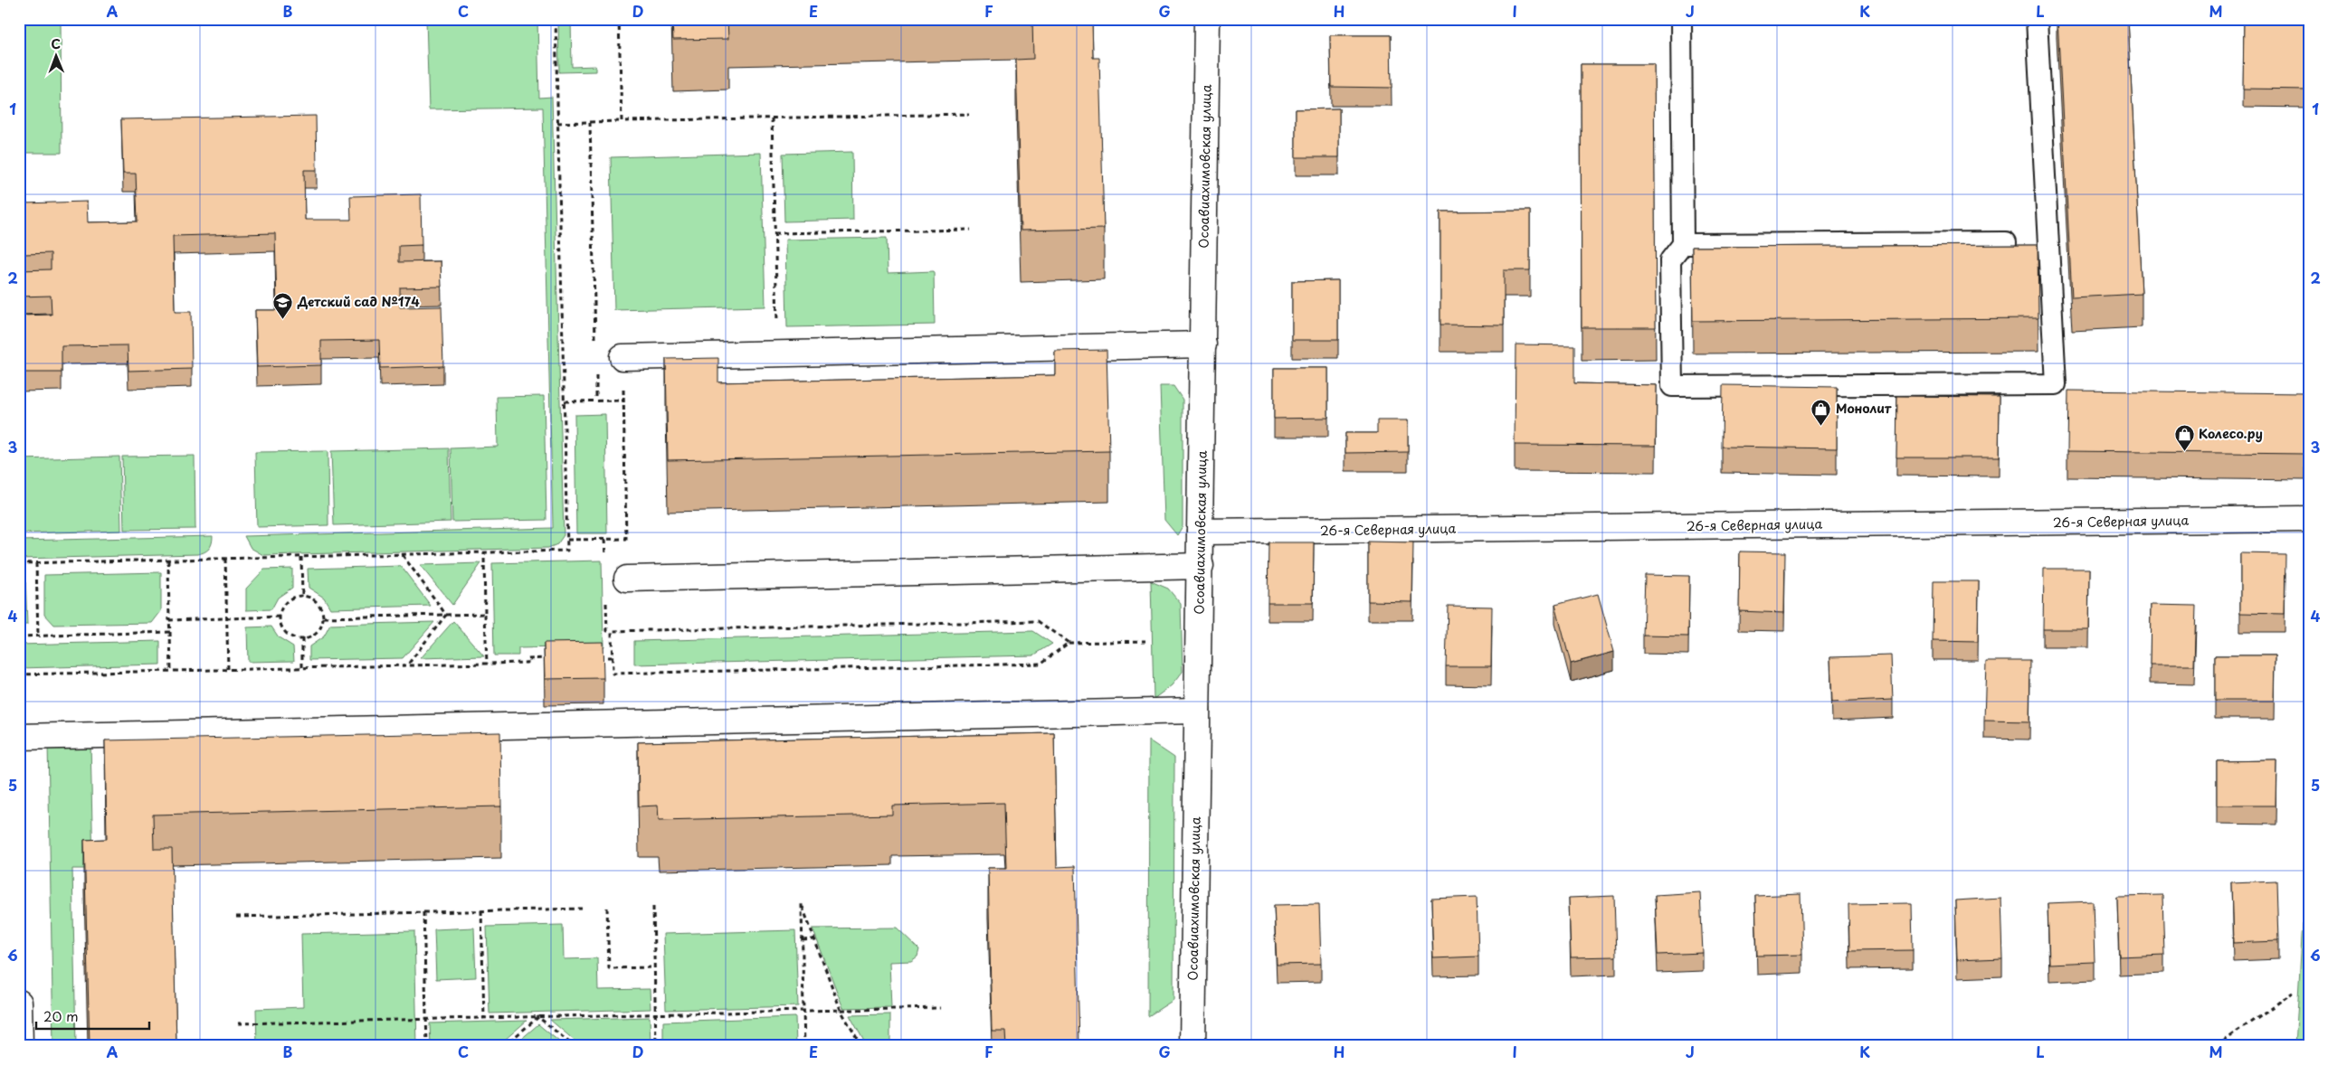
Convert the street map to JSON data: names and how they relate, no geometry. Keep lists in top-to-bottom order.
{
  "streets": {
    "street": ["Осоавиахимовская улица", "26-я Северная улица"]
  },
  "crossings": [
    ["Осоавиахимовская улица", "26-я Северная улица"]
  ],
  "places": {
    "school or university": ["Детский сад №174"],
    "shop": ["Монолит", "Колесо.ру"]
  },
  "scale_bar": "20 m",
  "north": "top",
  "grid": {
    "columns": [
      "A",
      "B",
      "C",
      "D",
      "E",
      "F",
      "G",
      "H",
      "I",
      "J",
      "K",
      "L",
      "M"
    ],
    "rows": [
      "1",
      "2",
      "3",
      "4",
      "5",
      "6"
    ]
  }
}
